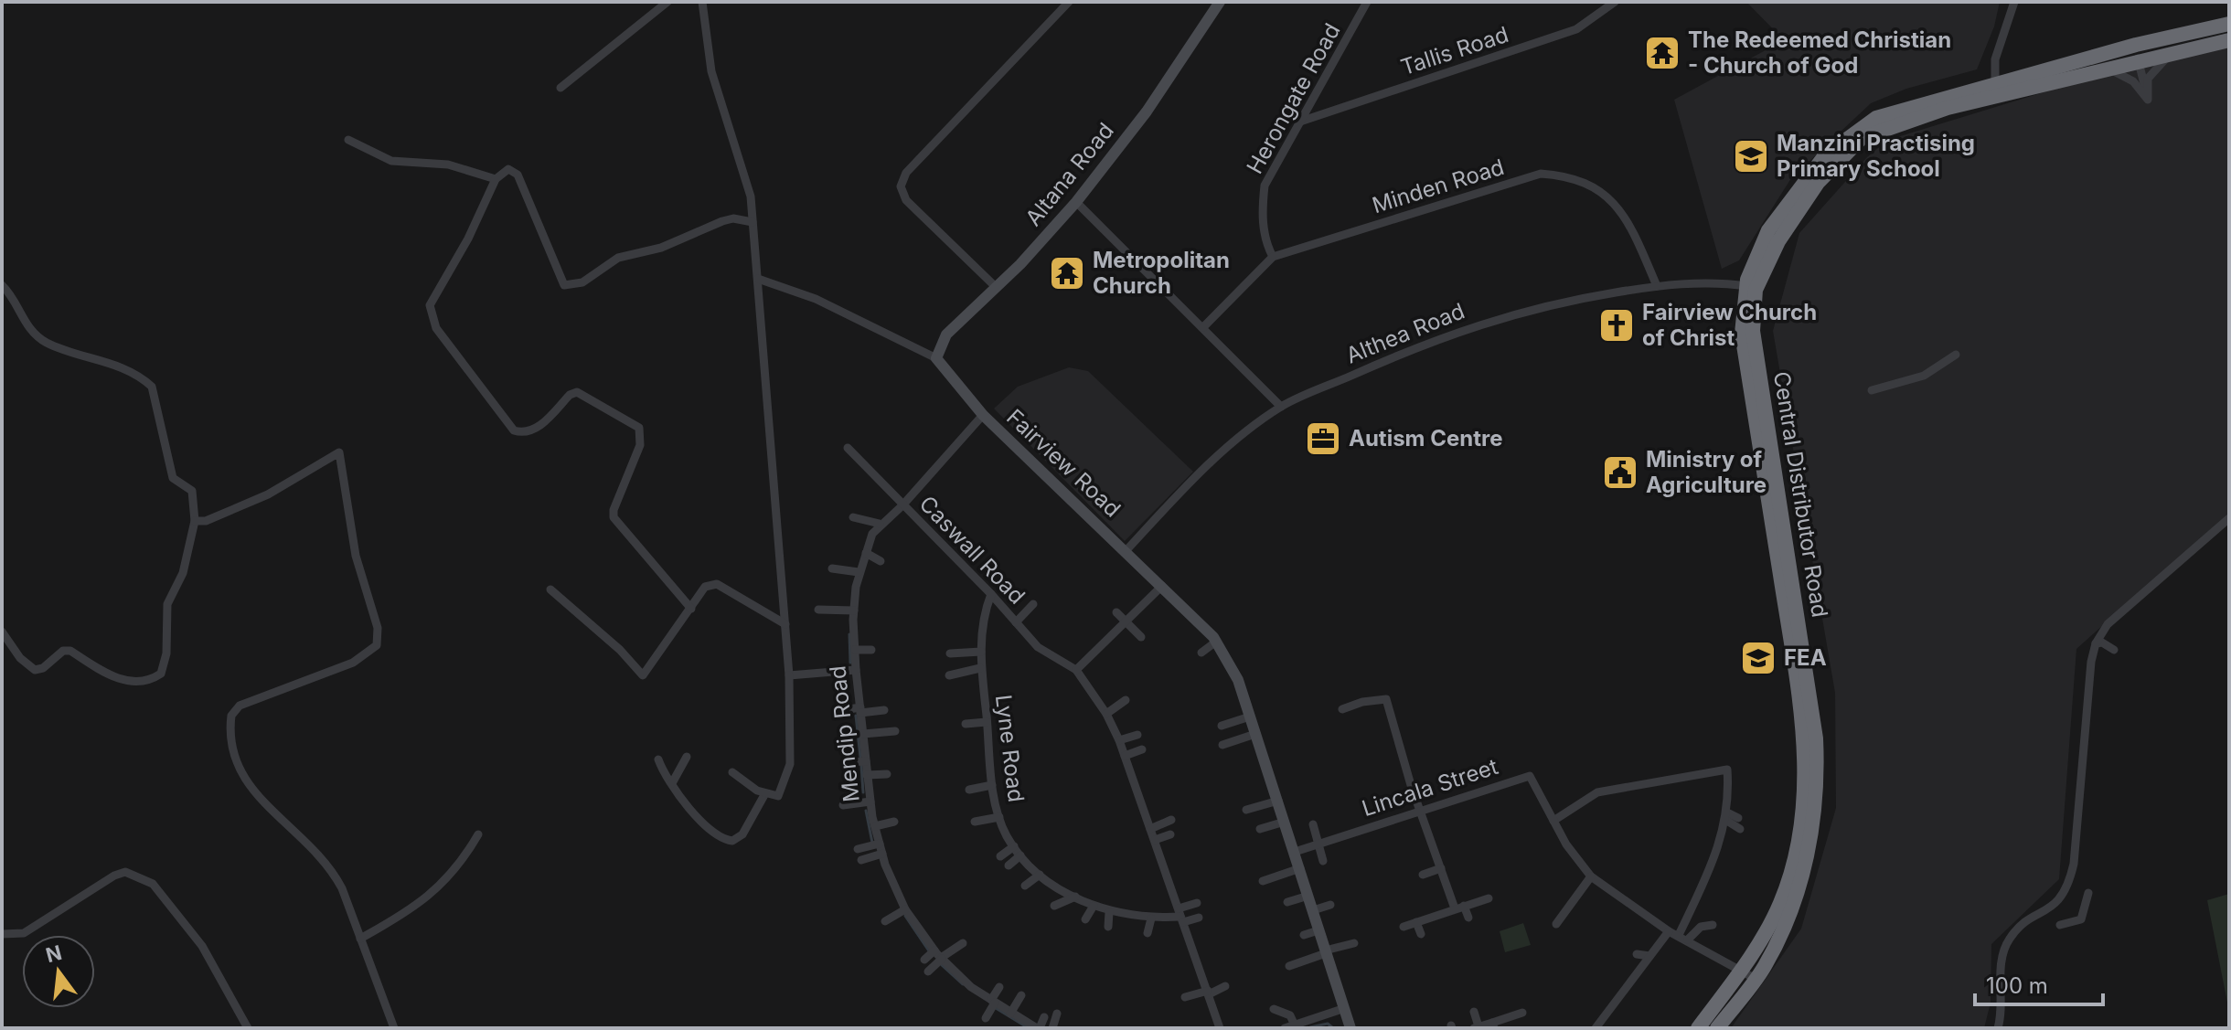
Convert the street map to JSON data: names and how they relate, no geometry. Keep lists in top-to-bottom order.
{
  "streets": {
    "highway": ["Central Distributor Road"],
    "main road": ["Altana Road", "Fairview Road"],
    "street": [
      "Tallis Road",
      "Herongate Road",
      "Minden Road",
      "Althea Road",
      "Caswall Road",
      "Mendip Road",
      "Lyne Road",
      "Lincala Street"
    ]
  },
  "crossings": [
    ["Tallis Road", "Herongate Road"],
    ["Herongate Road", "Minden Road"],
    ["Altana Road", "Fairview Road"],
    ["Minden Road", "Althea Road"],
    ["Althea Road", "Fairview Road"],
    ["Althea Road", "Central Distributor Road"],
    ["Fairview Road", "Mendip Road"],
    ["Fairview Road", "Lincala Street"],
    ["Central Distributor Road", "Lincala Street"],
    ["Caswall Road", "Mendip Road"],
    ["Caswall Road", "Lyne Road"]
  ],
  "places": {
    "temple": ["The Redeemed Christian - Church of God", "Metropolitan Church"],
    "school or university": ["Manzini Practising Primary School", "FEA"],
    "church": ["Fairview Church of Christ"],
    "office": ["Autism Centre"],
    "public building": ["Ministry of Agriculture"]
  },
  "scale_bar": "100 m",
  "north": "top"
}
